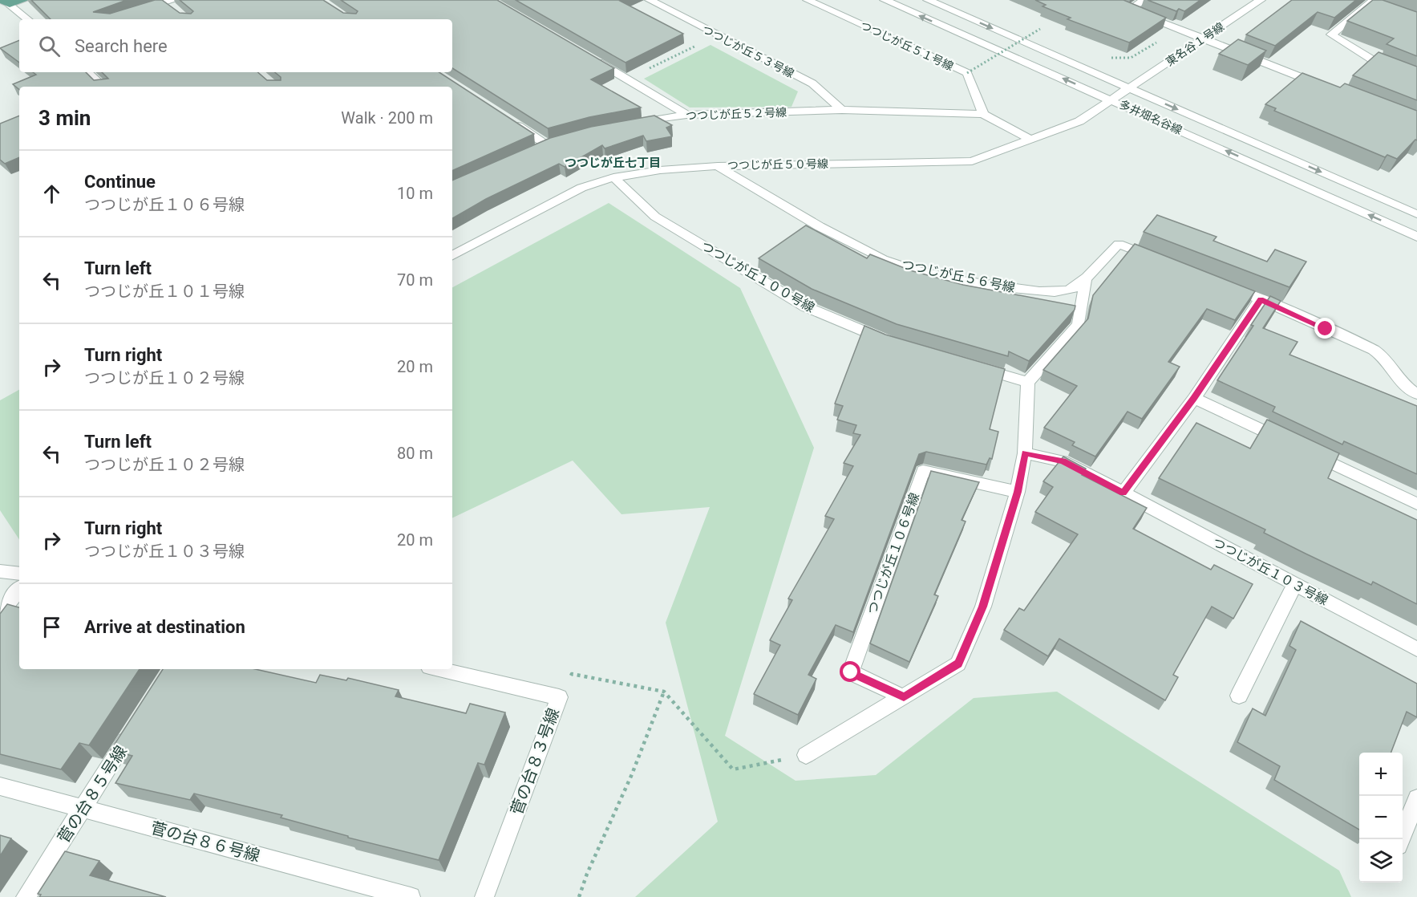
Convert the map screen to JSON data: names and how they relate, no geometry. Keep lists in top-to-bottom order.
{
  "streets": {
    "street": [
      "東名谷１号線",
      "つつじが丘５１号線",
      "つつじが丘５３号線",
      "つつじが丘５２号線",
      "多井畑名谷線",
      "つつじが丘５０号線",
      "つつじが丘５６号線",
      "つつじが丘１００号線",
      "つつじが丘１０６号線",
      "つつじが丘１０３号線",
      "菅の台８３号線",
      "菅の台８５号線",
      "菅の台８６号線"
    ]
  },
  "crossings": [
    ["東名谷１号線", "多井畑名谷線"],
    ["東名谷１号線", "つつじが丘５０号線"],
    ["つつじが丘５１号線", "つつじが丘５２号線"],
    ["つつじが丘５３号線", "つつじが丘５２号線"],
    ["つつじが丘５２号線", "つつじが丘５０号線"],
    ["多井畑名谷線", "つつじが丘５０号線"],
    ["つつじが丘５０号線", "つつじが丘５６号線"],
    ["つつじが丘５０号線", "つつじが丘１００号線"],
    ["菅の台８５号線", "菅の台８６号線"]
  ],
  "districts": ["つつじが丘七丁目"],
  "page": {
    "search": "Search here",
    "heading": ["3 min", "Walk · 200 m"],
    "list": [
      ["Continue", "つつじが丘１０６号線", "10 m"],
      ["Turn left", "つつじが丘１０１号線", "70 m"],
      ["Turn right", "つつじが丘１０２号線", "20 m"],
      ["Turn left", "つつじが丘１０２号線", "80 m"],
      ["Turn right", "つつじが丘１０３号線", "20 m"],
      "Arrive at destination"
    ],
    "map_buttons": ["+", "−"]
  }
}
